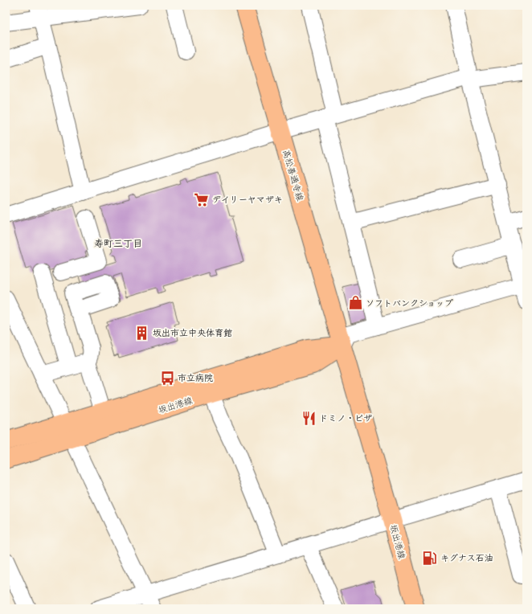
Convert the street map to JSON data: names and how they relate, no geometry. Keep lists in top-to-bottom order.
{
  "streets": {
    "main road": ["高松善通寺線", "坂出港線"]
  },
  "crossings": [
    ["高松善通寺線", "坂出港線"]
  ],
  "districts": ["寿町三丁目"],
  "places": {
    "supermarket": ["デイリーヤマザキ"],
    "shop": ["ソフトバンクショップ"],
    "building": ["坂出市立中央体育館"],
    "bus stop": ["市立病院"],
    "restaurant": ["ドミノ・ピザ"],
    "fuel station": ["キグナス石油"]
  }
}
